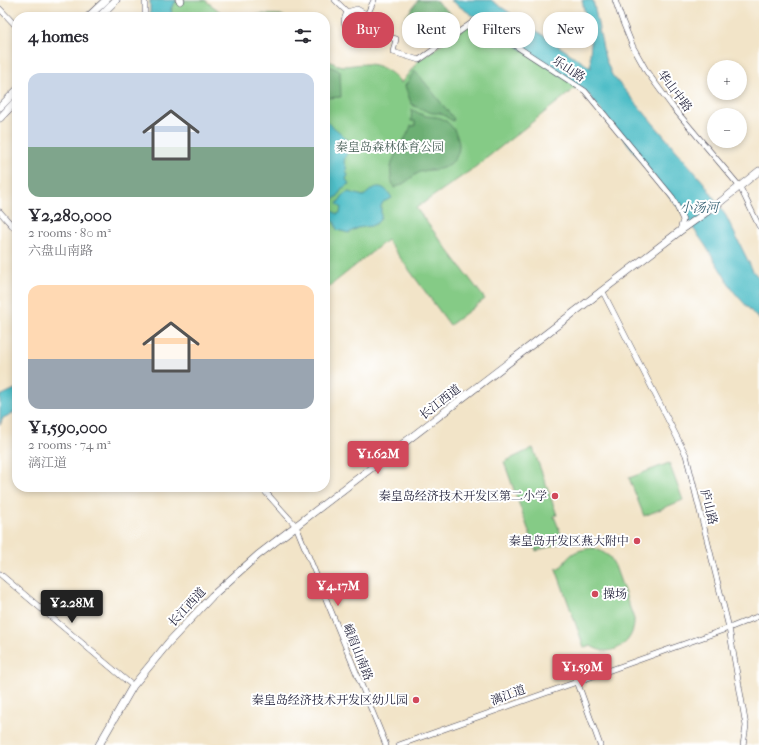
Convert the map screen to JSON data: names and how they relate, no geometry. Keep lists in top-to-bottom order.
{
  "streets": {
    "main road": ["长江西道"],
    "street": [
      "乐山路",
      "华山中路",
      "庐山路",
      "峨眉山南路",
      "漓江道"
    ]
  },
  "crossings": [
    ["乐山路", "长江西道"],
    ["华山中路", "长江西道"],
    ["长江西道", "庐山路"],
    ["长江西道", "峨眉山南路"],
    ["庐山路", "漓江道"]
  ],
  "water": ["小汤河"],
  "parks": ["秦皇岛森林体育公园"],
  "places": [
    "秦皇岛经济技术开发区第二小学",
    "秦皇岛开发区燕大附中",
    "操场",
    "秦皇岛经济技术开发区幼儿园"
  ],
  "page": {
    "chip": [
      "Buy",
      "Rent",
      "Filters",
      "New"
    ],
    "heading": "4 homes",
    "map_buttons": ["+", "−"],
    "list": [
      {
        "name": "¥2,280,000",
        "note": "2 rooms · 80 m² · 六盘山南路"
      },
      {
        "name": "¥1,590,000",
        "note": "2 rooms · 74 m² · 漓江道"
      }
    ],
    "price": [
      "¥1.62M",
      "¥4.17M",
      "¥2.28M",
      "¥1.59M"
    ]
  }
}
